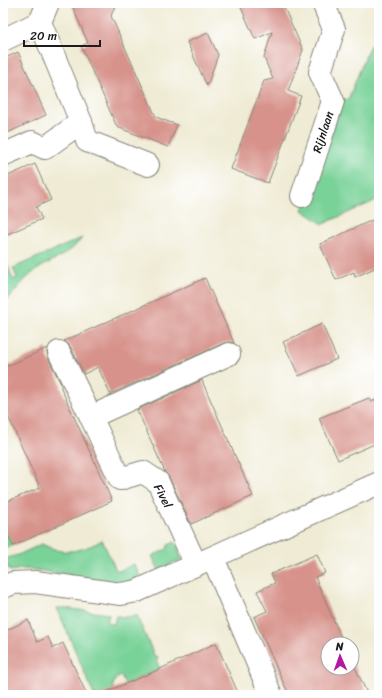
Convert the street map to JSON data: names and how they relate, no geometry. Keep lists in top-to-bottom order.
{
  "streets": {
    "street": ["Rijnlaan", "Fivel"]
  },
  "scale_bar": "20 m",
  "north": "top"
}
